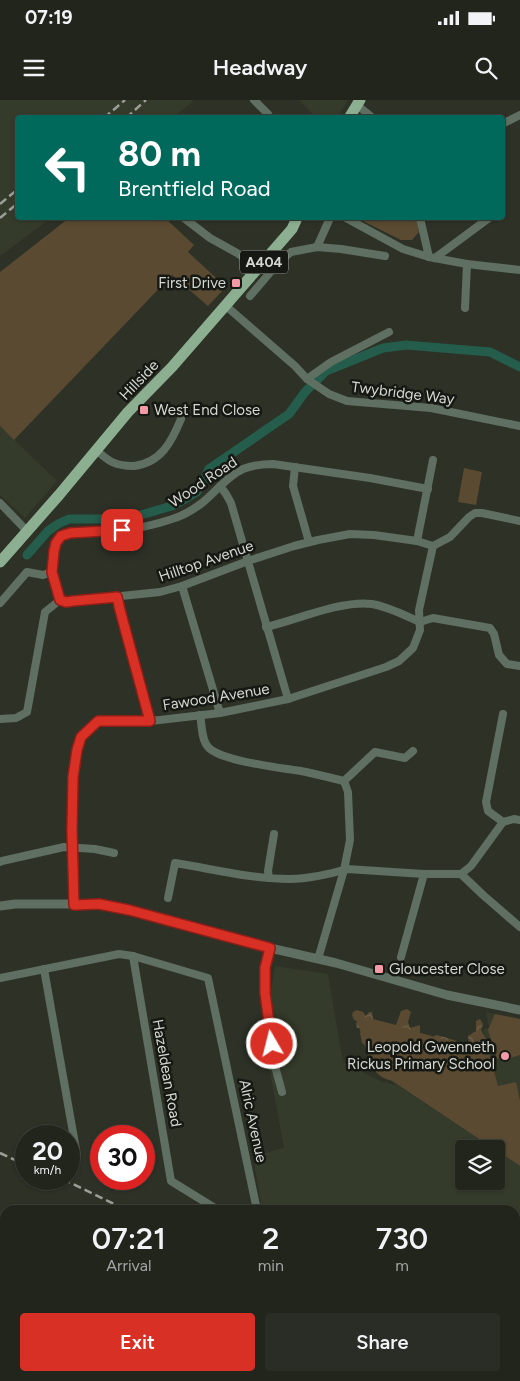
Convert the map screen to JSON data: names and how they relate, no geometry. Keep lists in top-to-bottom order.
{
  "streets": {
    "main road": ["A404", "Hillside"],
    "street": [
      "Twybridge Way",
      "Wood Road",
      "Hilltop Avenue",
      "Fawood Avenue",
      "Hazeldean Road",
      "Alric Avenue"
    ]
  },
  "crossings": [
    ["Hillside", "Twybridge Way"],
    ["Wood Road", "Hilltop Avenue"],
    ["Hilltop Avenue", "Fawood Avenue"],
    ["Hazeldean Road", "Alric Avenue"]
  ],
  "places": {
    "transit": ["First Drive", "West End Close", "Gloucester Close"],
    "other": ["Leopold Gwenneth Rickus Primary School"]
  },
  "page": {
    "status": "07:19",
    "header": "Headway",
    "turn": ["80 m", "Brentfield Road"],
    "speed": "20 km/h",
    "limit": "30",
    "eta": [
      "07:21",
      "Arrival",
      "2",
      "min",
      "730",
      "m"
    ],
    "buttons": ["Exit", "Share"]
  }
}
